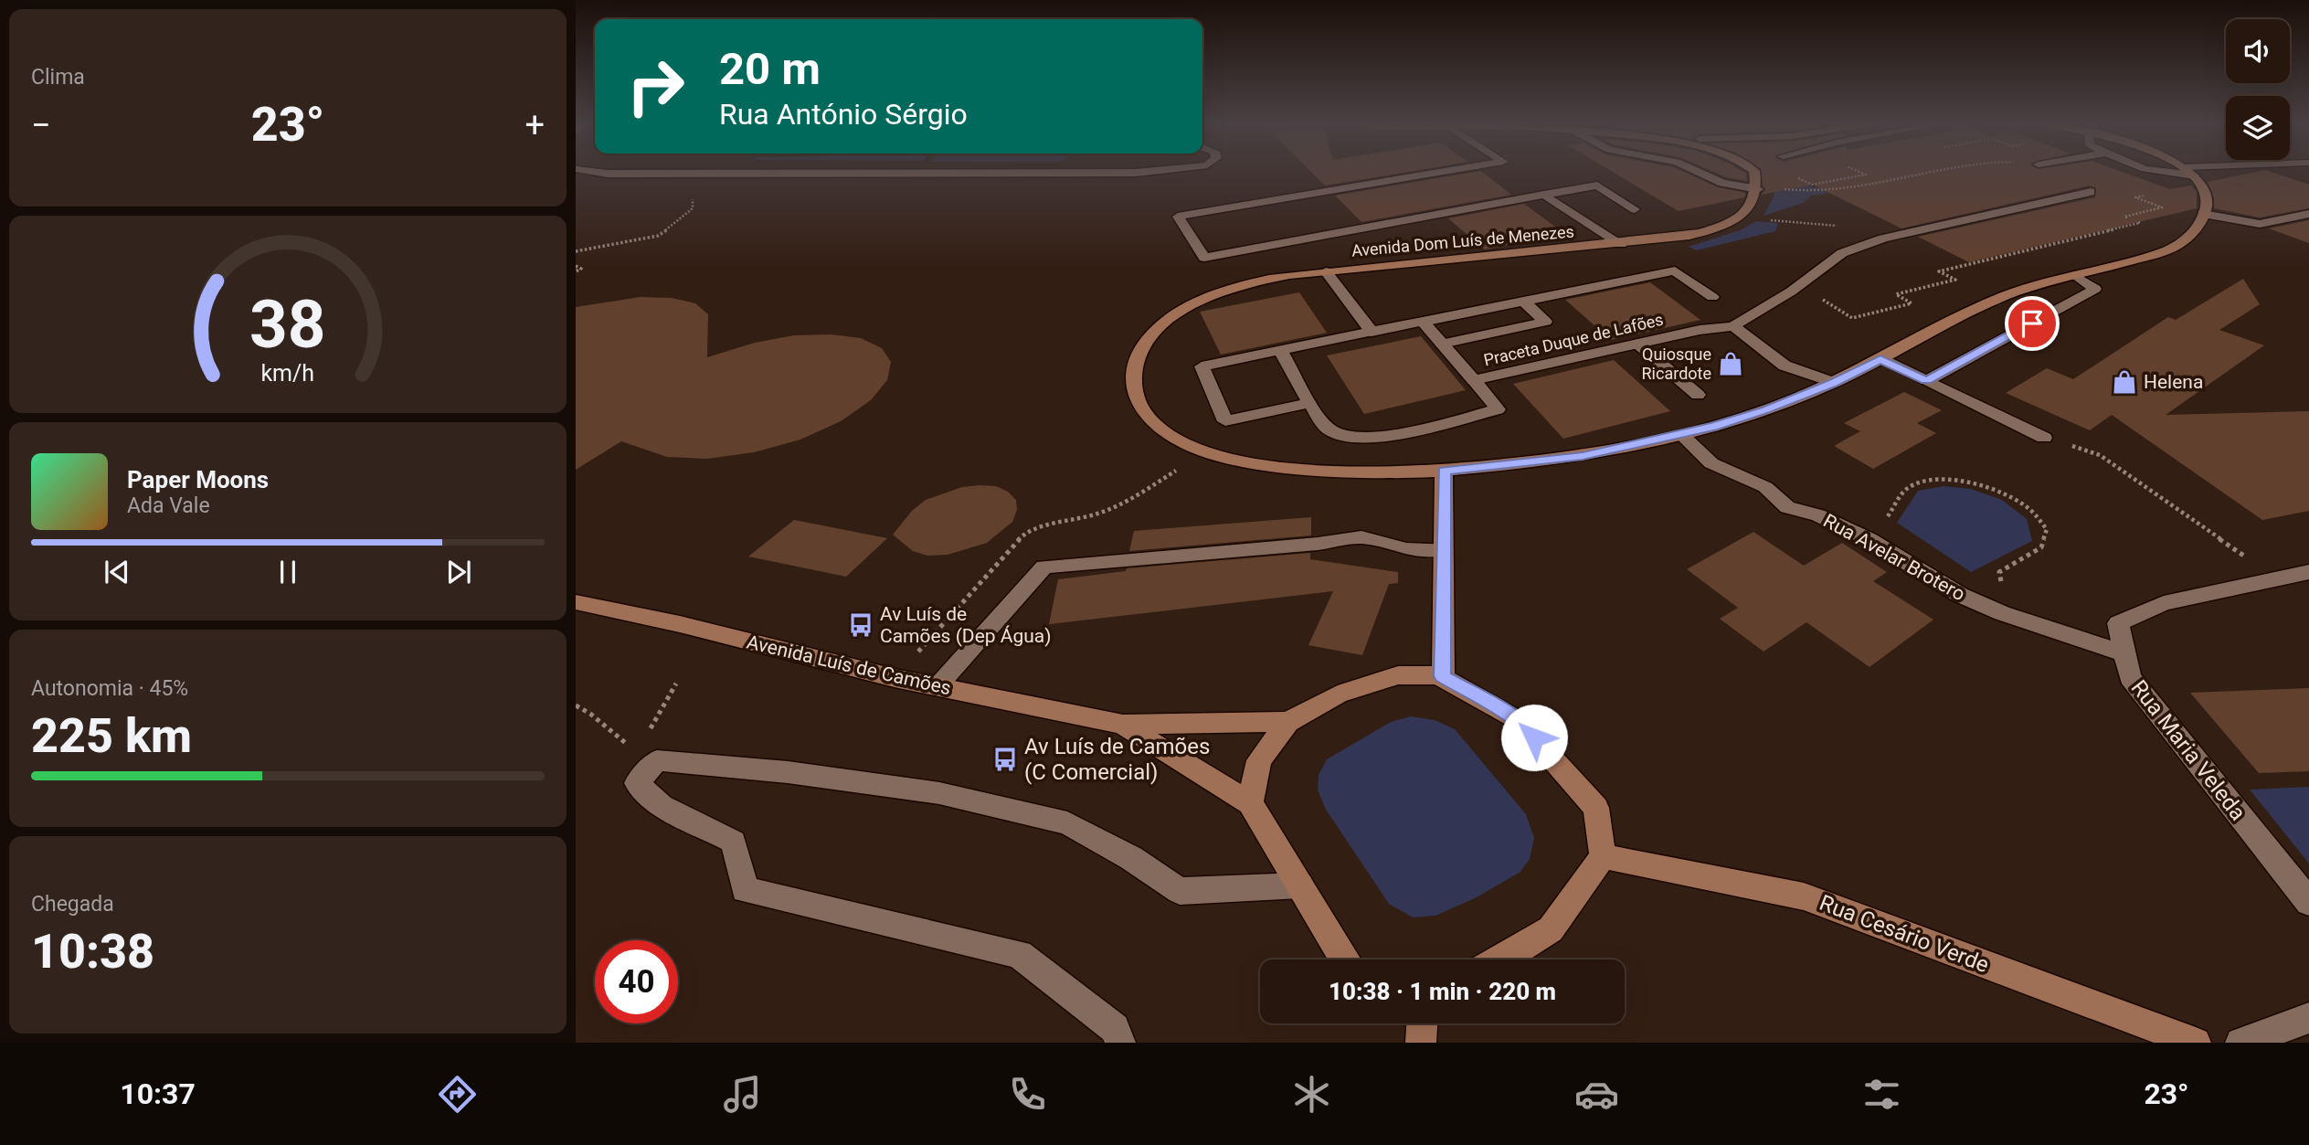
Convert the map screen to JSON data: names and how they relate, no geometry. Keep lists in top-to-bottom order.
{
  "streets": {
    "street": [
      "Avenida Dom Luís de Menezes",
      "Praceta Duque de Lafões",
      "Rua Avelar Brotero",
      "Avenida Luís de Camões",
      "Rua Maria Veleda",
      "Rua Cesário Verde"
    ]
  },
  "crossings": [
    ["Avenida Dom Luís de Menezes", "Rua Avelar Brotero"],
    ["Rua Avelar Brotero", "Rua Maria Veleda"]
  ],
  "places": {
    "shop": ["Quiosque Ricardote", "Helena"],
    "bus stop": ["Av Luís de Camões (Dep Água)", "Av Luís de Camões (C Comercial)"]
  },
  "page": {
    "tile": [
      "Clima",
      ["Autonomia · 45%", "225 km"],
      ["Chegada", "10:38"]
    ],
    "turn": ["20 m", "Rua António Sérgio"],
    "heat": ["−", "23°", "+"],
    "song": ["Paper Moons", "Ada Vale"],
    "limit": "40",
    "trip": "10:38 · 1 min · 220 m",
    "tabs": ["10:37", "23°"],
    "gauge": ["38", "km/h"]
  }
}
